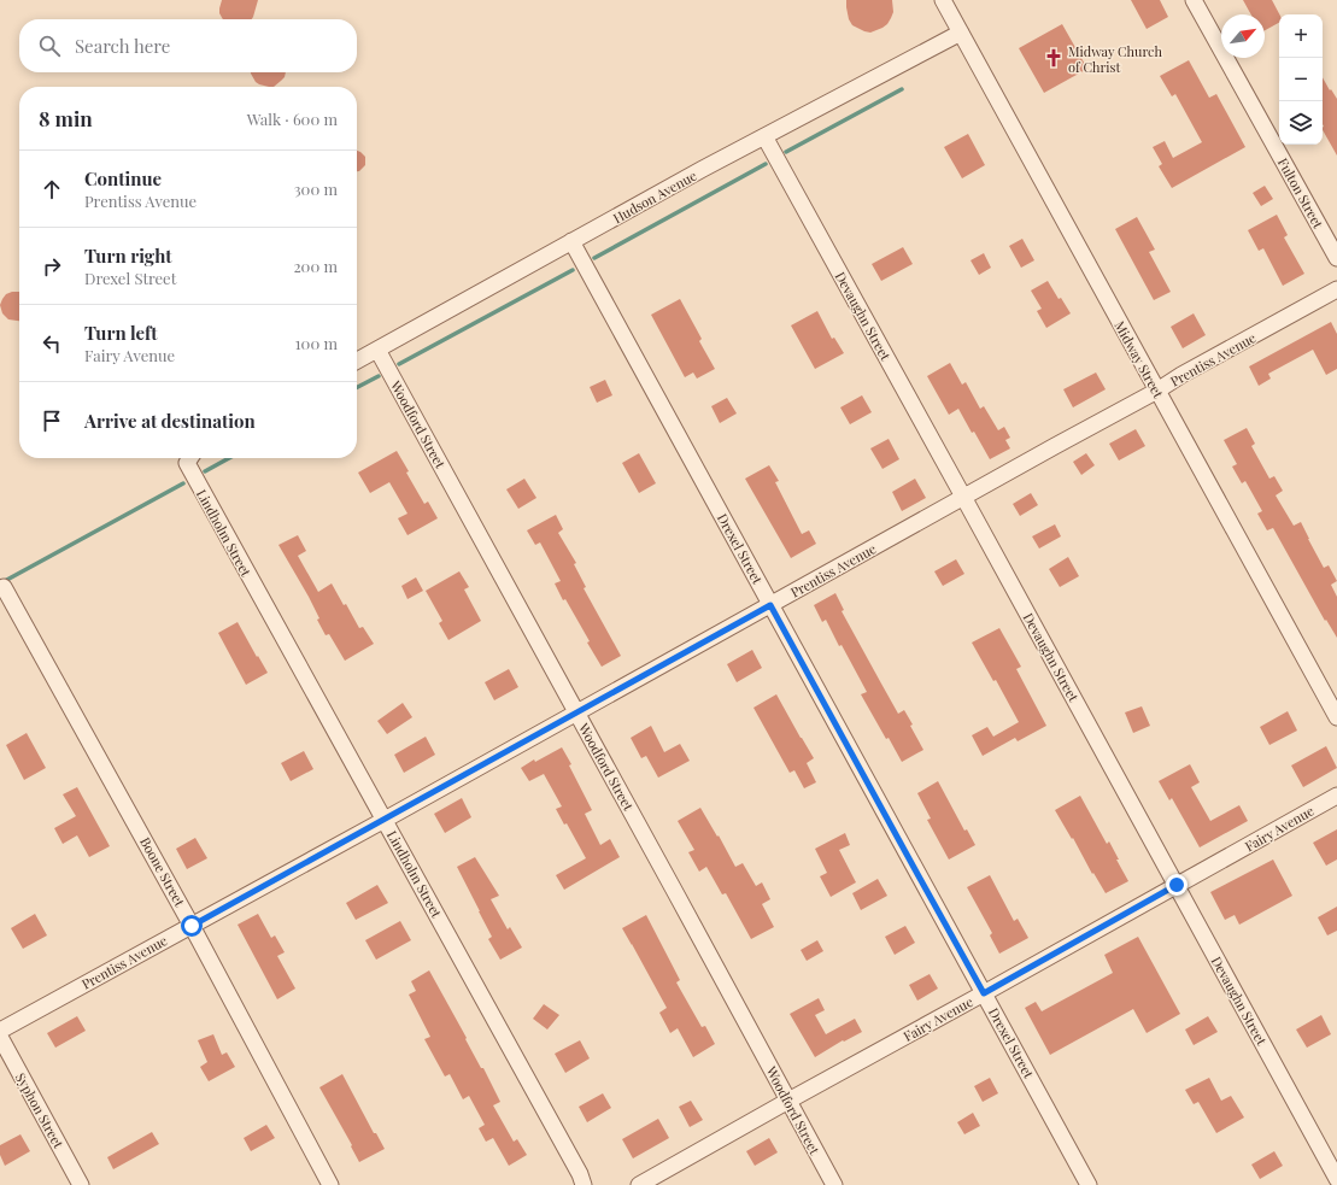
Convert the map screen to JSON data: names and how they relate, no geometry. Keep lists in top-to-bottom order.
{
  "streets": {
    "street": [
      "Fulton Street",
      "Hudson Avenue",
      "Devaughn Street",
      "Midway Street",
      "Prentiss Avenue",
      "Woodford Street",
      "Lindholm Street",
      "Drexel Street",
      "Fairy Avenue",
      "Boone Street",
      "Syphon Street"
    ]
  },
  "crossings": [
    ["Hudson Avenue", "Devaughn Street"],
    ["Hudson Avenue", "Midway Street"],
    ["Hudson Avenue", "Woodford Street"],
    ["Hudson Avenue", "Drexel Street"],
    ["Devaughn Street", "Prentiss Avenue"],
    ["Devaughn Street", "Fairy Avenue"],
    ["Midway Street", "Prentiss Avenue"],
    ["Prentiss Avenue", "Woodford Street"],
    ["Prentiss Avenue", "Lindholm Street"],
    ["Prentiss Avenue", "Drexel Street"],
    ["Prentiss Avenue", "Boone Street"],
    ["Woodford Street", "Fairy Avenue"],
    ["Drexel Street", "Fairy Avenue"]
  ],
  "places": {
    "church": ["Midway Church of Christ"]
  },
  "north": "top right",
  "page": {
    "map_buttons": ["+", "−"],
    "search": "Search here",
    "heading": ["8 min", "Walk · 600 m"],
    "list": [
      ["Continue", "Prentiss Avenue", "300 m"],
      ["Turn right", "Drexel Street", "200 m"],
      ["Turn left", "Fairy Avenue", "100 m"],
      "Arrive at destination"
    ]
  }
}
